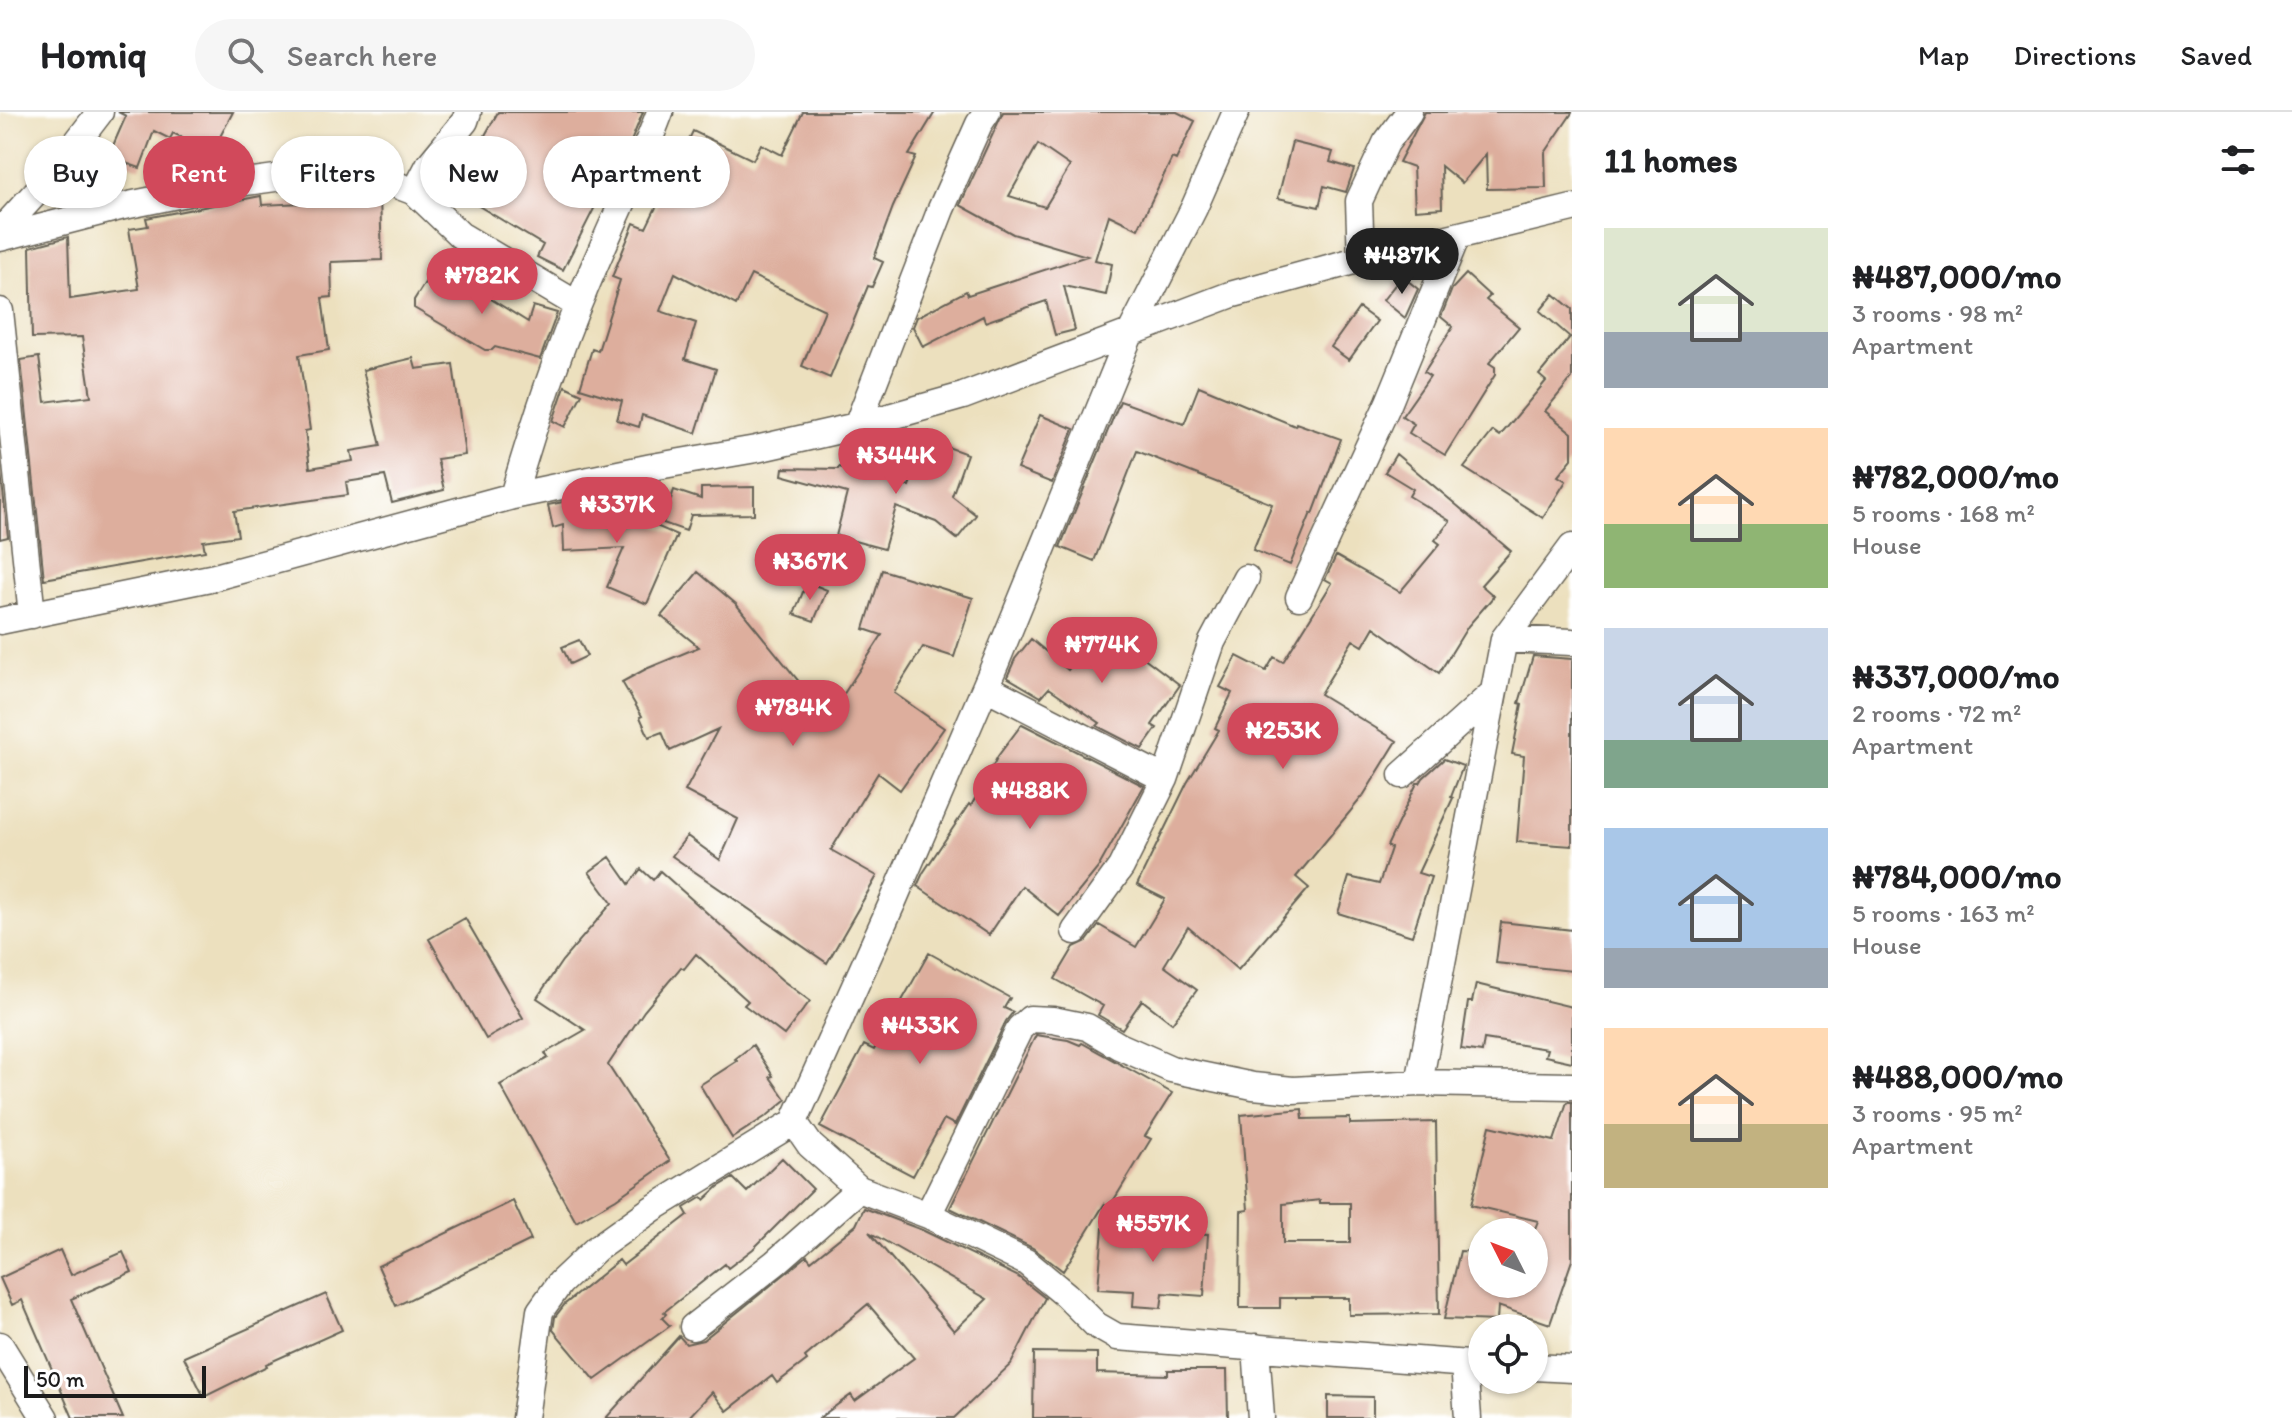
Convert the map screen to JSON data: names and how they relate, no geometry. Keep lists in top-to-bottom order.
{
  "scale_bar": "50 m",
  "north": "top left",
  "page": {
    "header": "Homiq",
    "search": "Search here",
    "nav": ["Map", "Directions", "Saved"],
    "heading": "11 homes",
    "chip": [
      "Buy",
      "Rent",
      "Filters",
      "New",
      "Apartment"
    ],
    "list": [
      {
        "name": "₦487,000/mo",
        "note": "3 rooms · 98 m² · Apartment"
      },
      {
        "name": "₦782,000/mo",
        "note": "5 rooms · 168 m² · House"
      },
      {
        "name": "₦337,000/mo",
        "note": "2 rooms · 72 m² · Apartment"
      },
      {
        "name": "₦784,000/mo",
        "note": "5 rooms · 163 m² · House"
      },
      {
        "name": "₦488,000/mo",
        "note": "3 rooms · 95 m² · Apartment"
      }
    ],
    "price": [
      "₦487K",
      "₦782K",
      "₦344K",
      "₦337K",
      "₦367K",
      "₦774K",
      "₦784K",
      "₦253K",
      "₦488K",
      "₦433K",
      "₦557K"
    ],
    "scale": "50 m"
  }
}
